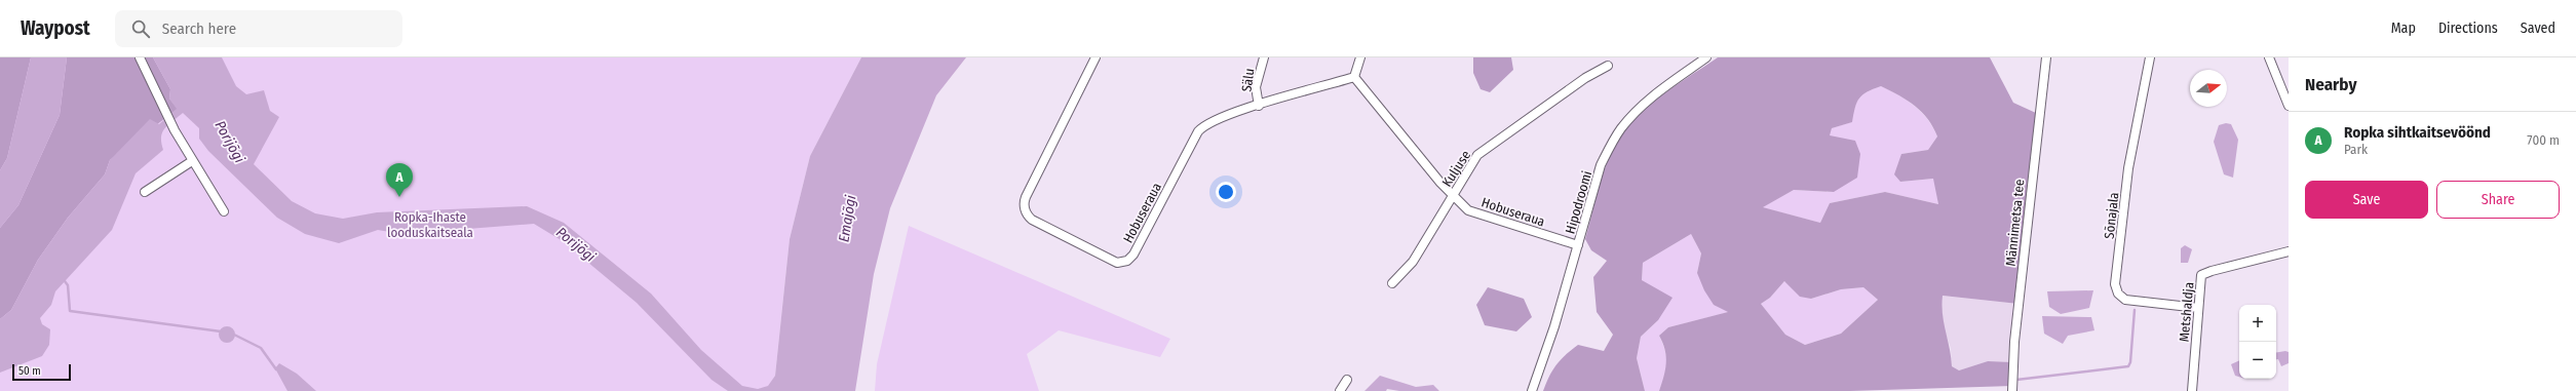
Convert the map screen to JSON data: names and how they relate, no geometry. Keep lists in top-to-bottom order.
{
  "streets": {
    "street": [
      "Sälu",
      "Kuljuse",
      "Hipodroomi",
      "Hobuseraua",
      "Sõnajala",
      "Männimetsa tee",
      "Metshaldja"
    ]
  },
  "crossings": [
    ["Sälu", "Hobuseraua"],
    ["Kuljuse", "Hobuseraua"],
    ["Hipodroomi", "Hobuseraua"],
    ["Sõnajala", "Metshaldja"]
  ],
  "water": ["Porijõgi", "Emajõgi"],
  "parks": ["Ropka-Ihaste looduskaitseala"],
  "scale_bar": "50 m",
  "north": "right",
  "page": {
    "header": "Waypost",
    "search": "Search here",
    "nav": ["Map", "Directions", "Saved"],
    "heading": "Nearby",
    "list": [
      {
        "mark": "A",
        "name": "Ropka sihtkaitsevöönd",
        "note": "Park",
        "value": "700 m"
      }
    ],
    "pins": "A",
    "buttons": ["Save", "Share"],
    "map_buttons": ["+", "−"],
    "scale": "50 m"
  }
}
